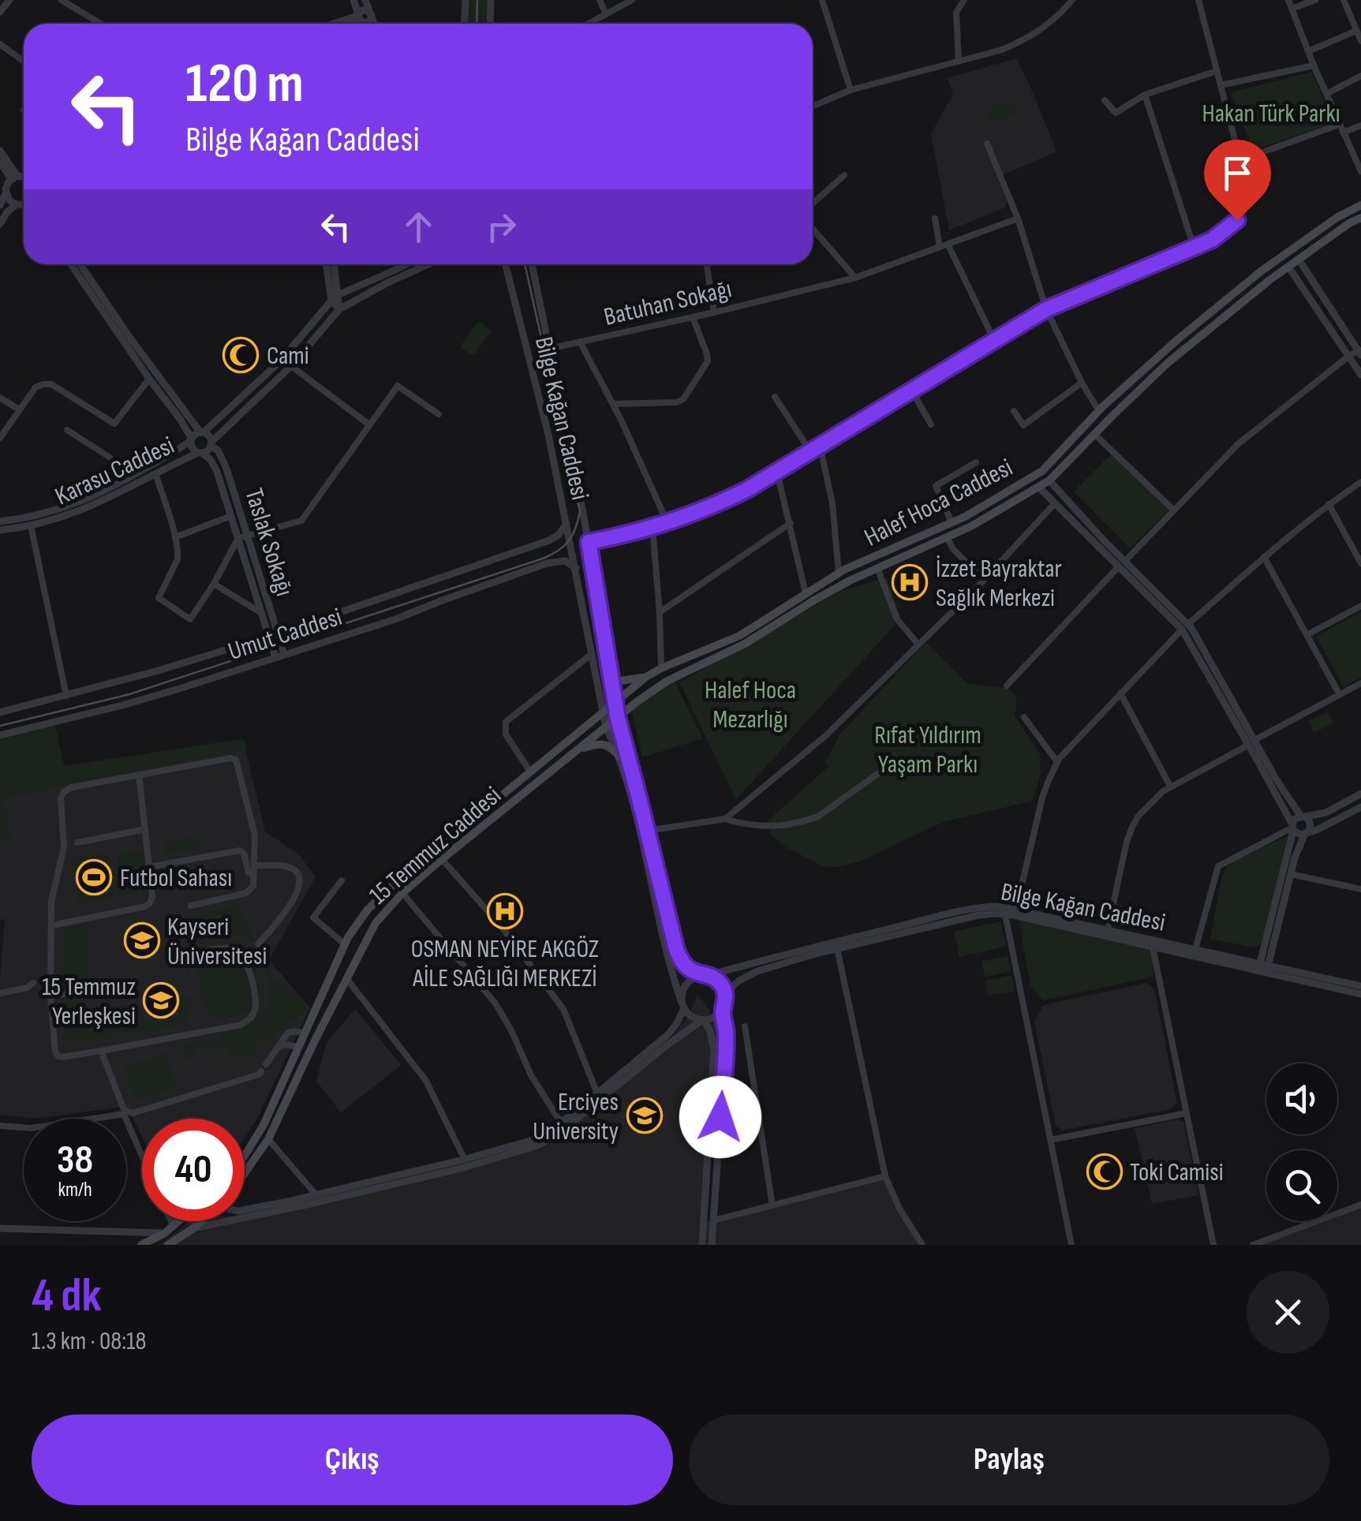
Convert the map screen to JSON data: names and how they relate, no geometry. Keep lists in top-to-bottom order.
{
  "streets": {
    "main road": ["Halef Hoca Caddesi", "15 Temmuz Caddesi"],
    "street": [
      "Batuhan Sokağı",
      "Bilge Kağan Caddesi",
      "Karasu Caddesi",
      "Taslak Sokağı",
      "Umut Caddesi"
    ]
  },
  "crossings": [
    ["Batuhan Sokağı", "Bilge Kağan Caddesi"],
    ["Bilge Kağan Caddesi", "Halef Hoca Caddesi"],
    ["Bilge Kağan Caddesi", "Umut Caddesi"],
    ["Bilge Kağan Caddesi", "15 Temmuz Caddesi"],
    ["Karasu Caddesi", "Taslak Sokağı"],
    ["Halef Hoca Caddesi", "15 Temmuz Caddesi"],
    ["Taslak Sokağı", "Umut Caddesi"]
  ],
  "parks": ["Hakan Türk Parkı", "Halef Hoca Mezarlığı", "Rıfat Yıldırım Yaşam Parkı"],
  "places": {
    "mosque": ["Cami", "Toki Camisi"],
    "hospital": ["İzzet Bayraktar Sağlık Merkezi", "OSMAN NEYİRE AKGÖZ AİLE SAĞLIĞI MERKEZİ"],
    "sports": ["Futbol Sahası"],
    "school or university": ["Kayseri Üniversitesi", "15 Temmuz Yerleşkesi", "Erciyes University"]
  },
  "page": {
    "turn": ["120 m", "Bilge Kağan Caddesi"],
    "speed": "38 km/h",
    "limit": "40",
    "heading": ["4 dk", "1.3 km · 08:18"],
    "buttons": ["Çıkış", "Paylaş"]
  }
}
